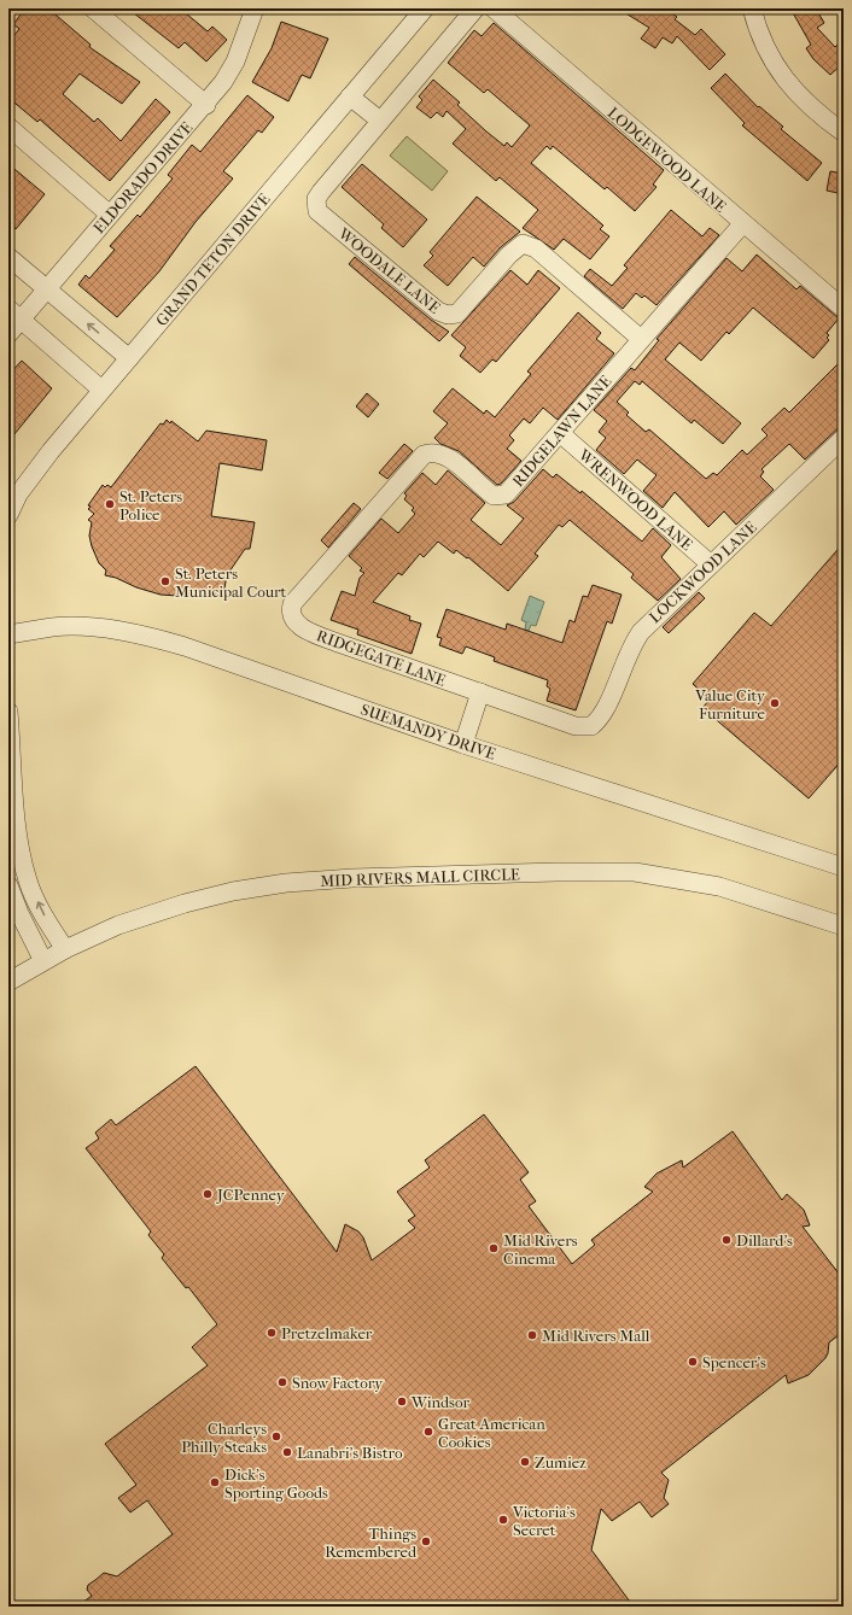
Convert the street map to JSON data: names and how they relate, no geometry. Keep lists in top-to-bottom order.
{
  "streets": {
    "street": [
      "LODGEWOOD LANE",
      "ELDORADO DRIVE",
      "GRAND TETON DRIVE",
      "WOODALE LANE",
      "RIDGELAWN LANE",
      "WRENWOOD LANE",
      "LOCKWOOD LANE",
      "RIDGEGATE LANE",
      "SUEMANDY DRIVE",
      "MID RIVERS MALL CIRCLE"
    ]
  },
  "crossings": [
    ["LODGEWOOD LANE", "RIDGELAWN LANE"],
    ["WOODALE LANE", "RIDGELAWN LANE"],
    ["RIDGELAWN LANE", "WRENWOOD LANE"],
    ["RIDGELAWN LANE", "RIDGEGATE LANE"],
    ["WRENWOOD LANE", "LOCKWOOD LANE"],
    ["LOCKWOOD LANE", "RIDGEGATE LANE"]
  ],
  "places": [
    "St. Peters Police",
    "St. Peters Municipal Court",
    "Value City Furniture",
    "JCPenney",
    "Dillard's",
    "Mid Rivers Cinema",
    "Pretzelmaker",
    "Mid Rivers Mall",
    "Spencer's",
    "Snow Factory",
    "Windsor",
    "Great American Cookies",
    "Charleys Philly Steaks",
    "Lanabri's Bistro",
    "Zumiez",
    "Dick's Sporting Goods",
    "Victoria's Secret",
    "Things Remembered"
  ]
}
